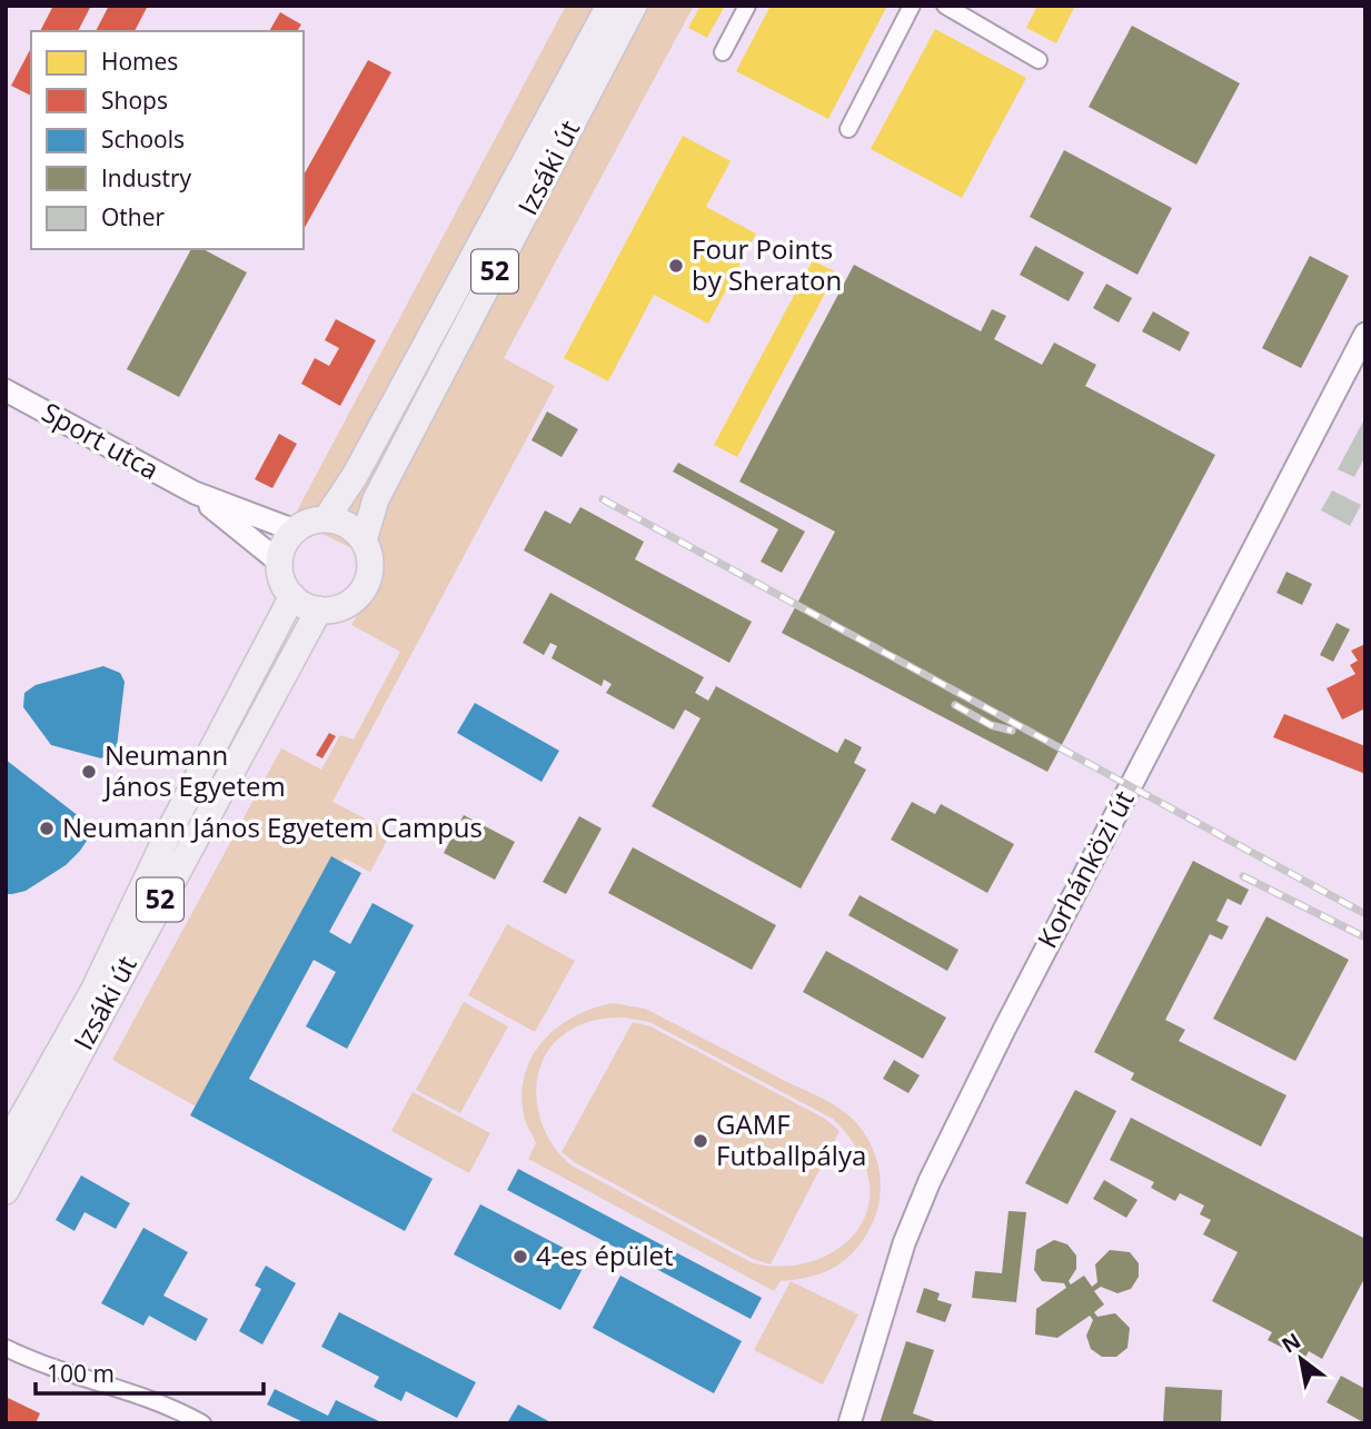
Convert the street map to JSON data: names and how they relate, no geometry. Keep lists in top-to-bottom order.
{
  "streets": {
    "main road": ["Izsáki út", "52"],
    "street": ["Sport utca", "Korhánközi út"]
  },
  "places": [
    "Four Points by Sheraton",
    "Neumann János Egyetem",
    "Neumann János Egyetem Campus",
    "GAMF Futballpálya",
    "4-es épület"
  ],
  "legend": [
    "Homes",
    "Shops",
    "Schools",
    "Industry",
    "Other"
  ],
  "scale_bar": "100 m",
  "north": "top left"
}
